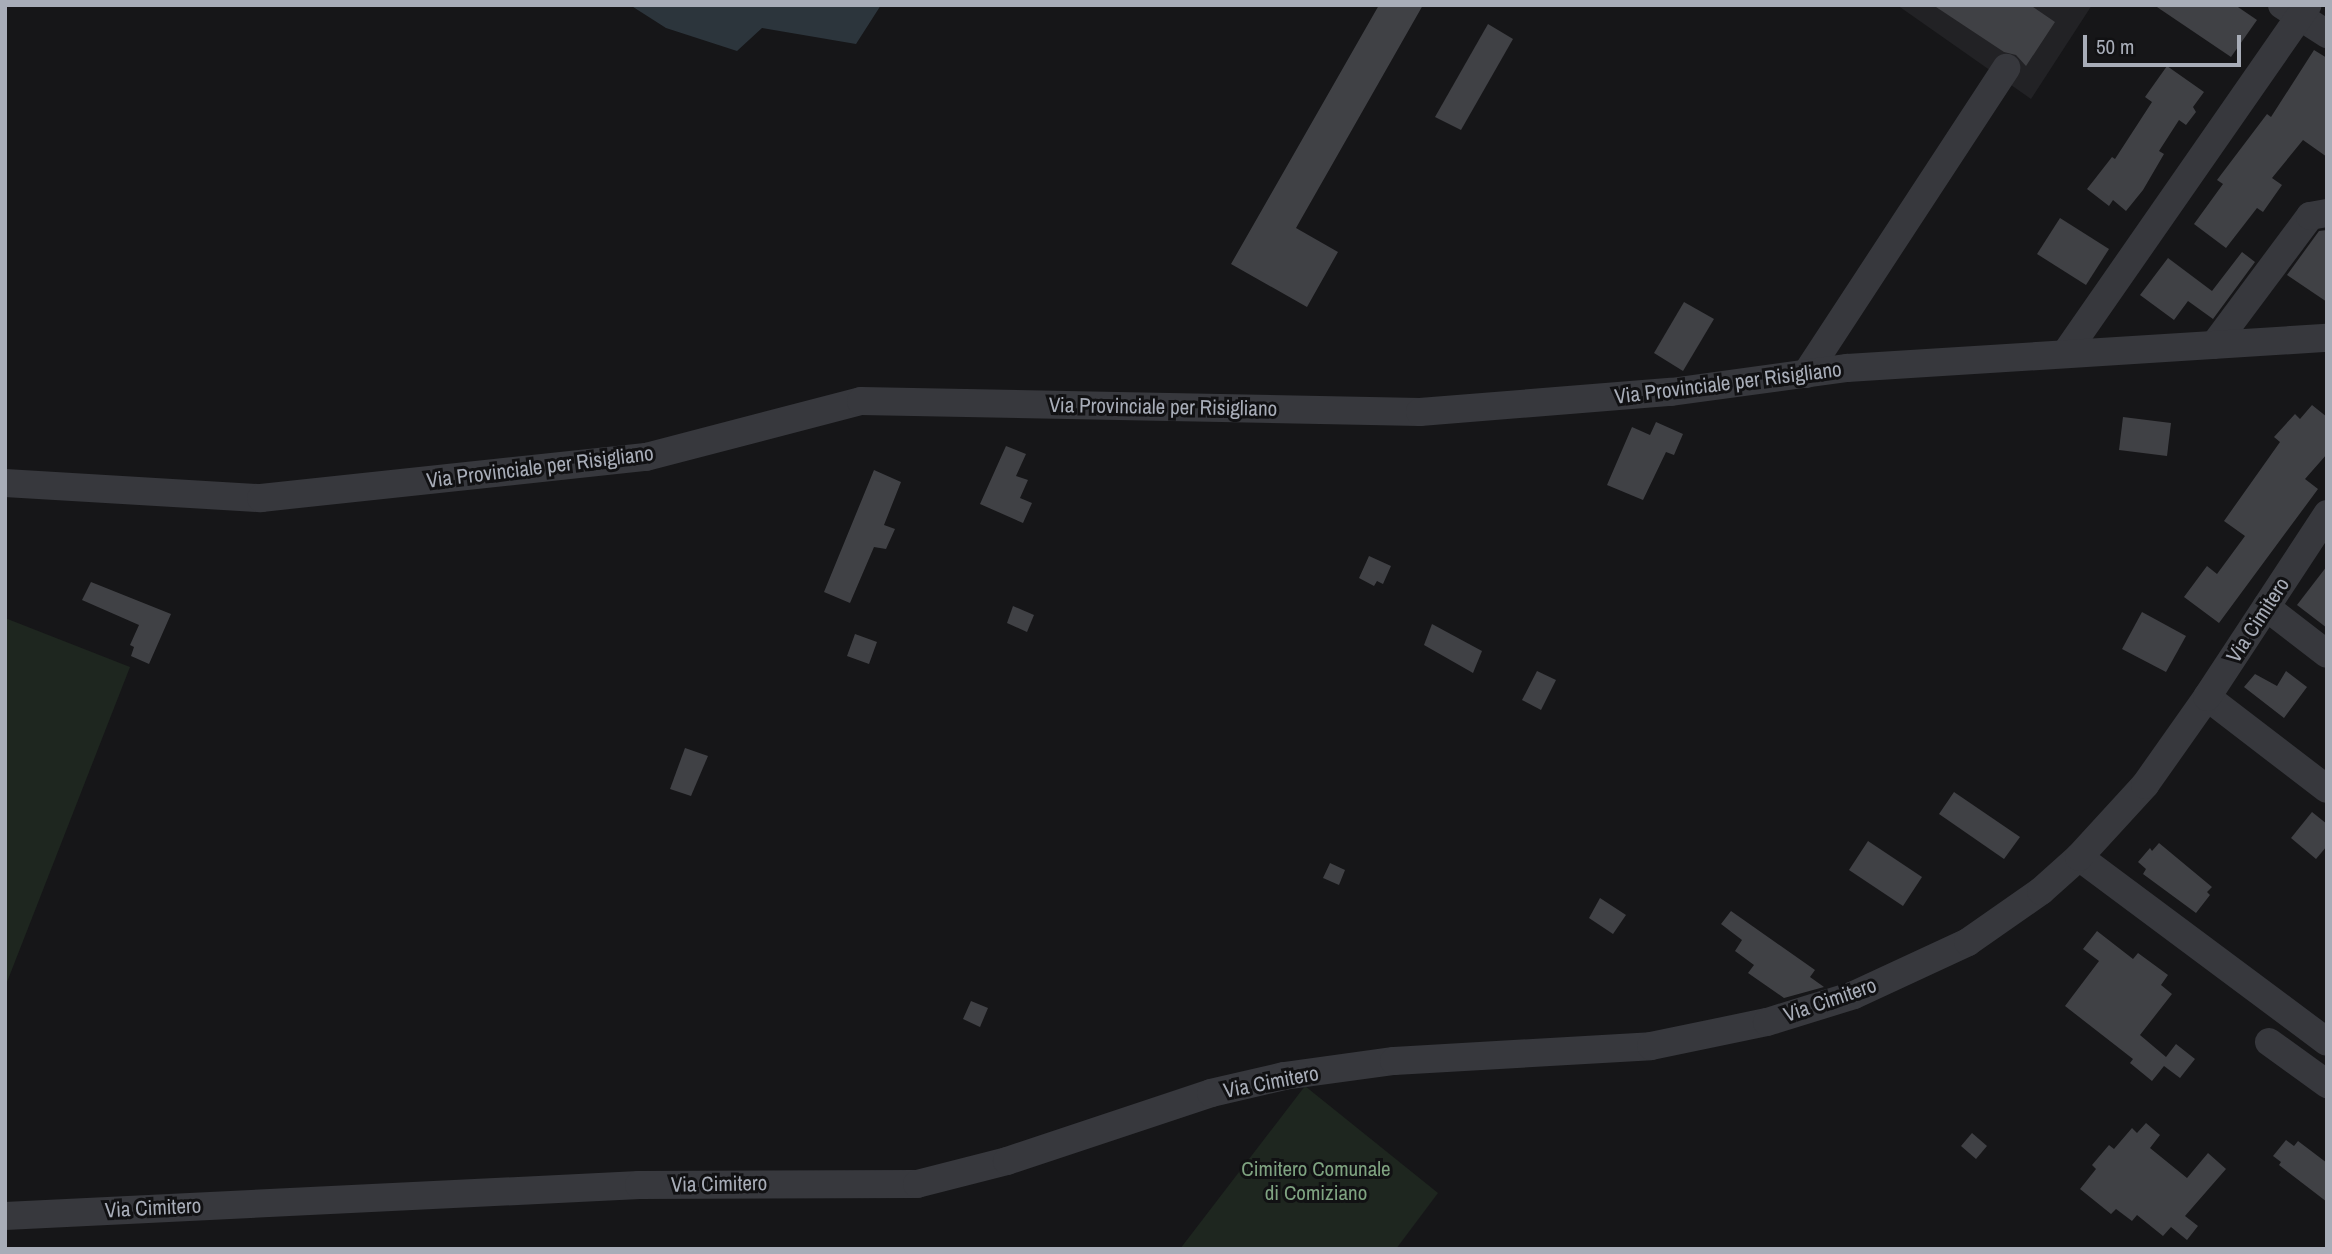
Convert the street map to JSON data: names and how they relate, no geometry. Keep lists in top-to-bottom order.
{
  "streets": {
    "street": ["Via Provinciale per Risigliano", "Via Cimitero"]
  },
  "parks": ["Cimitero Comunale di Comiziano"],
  "scale_bar": "50 m"
}
